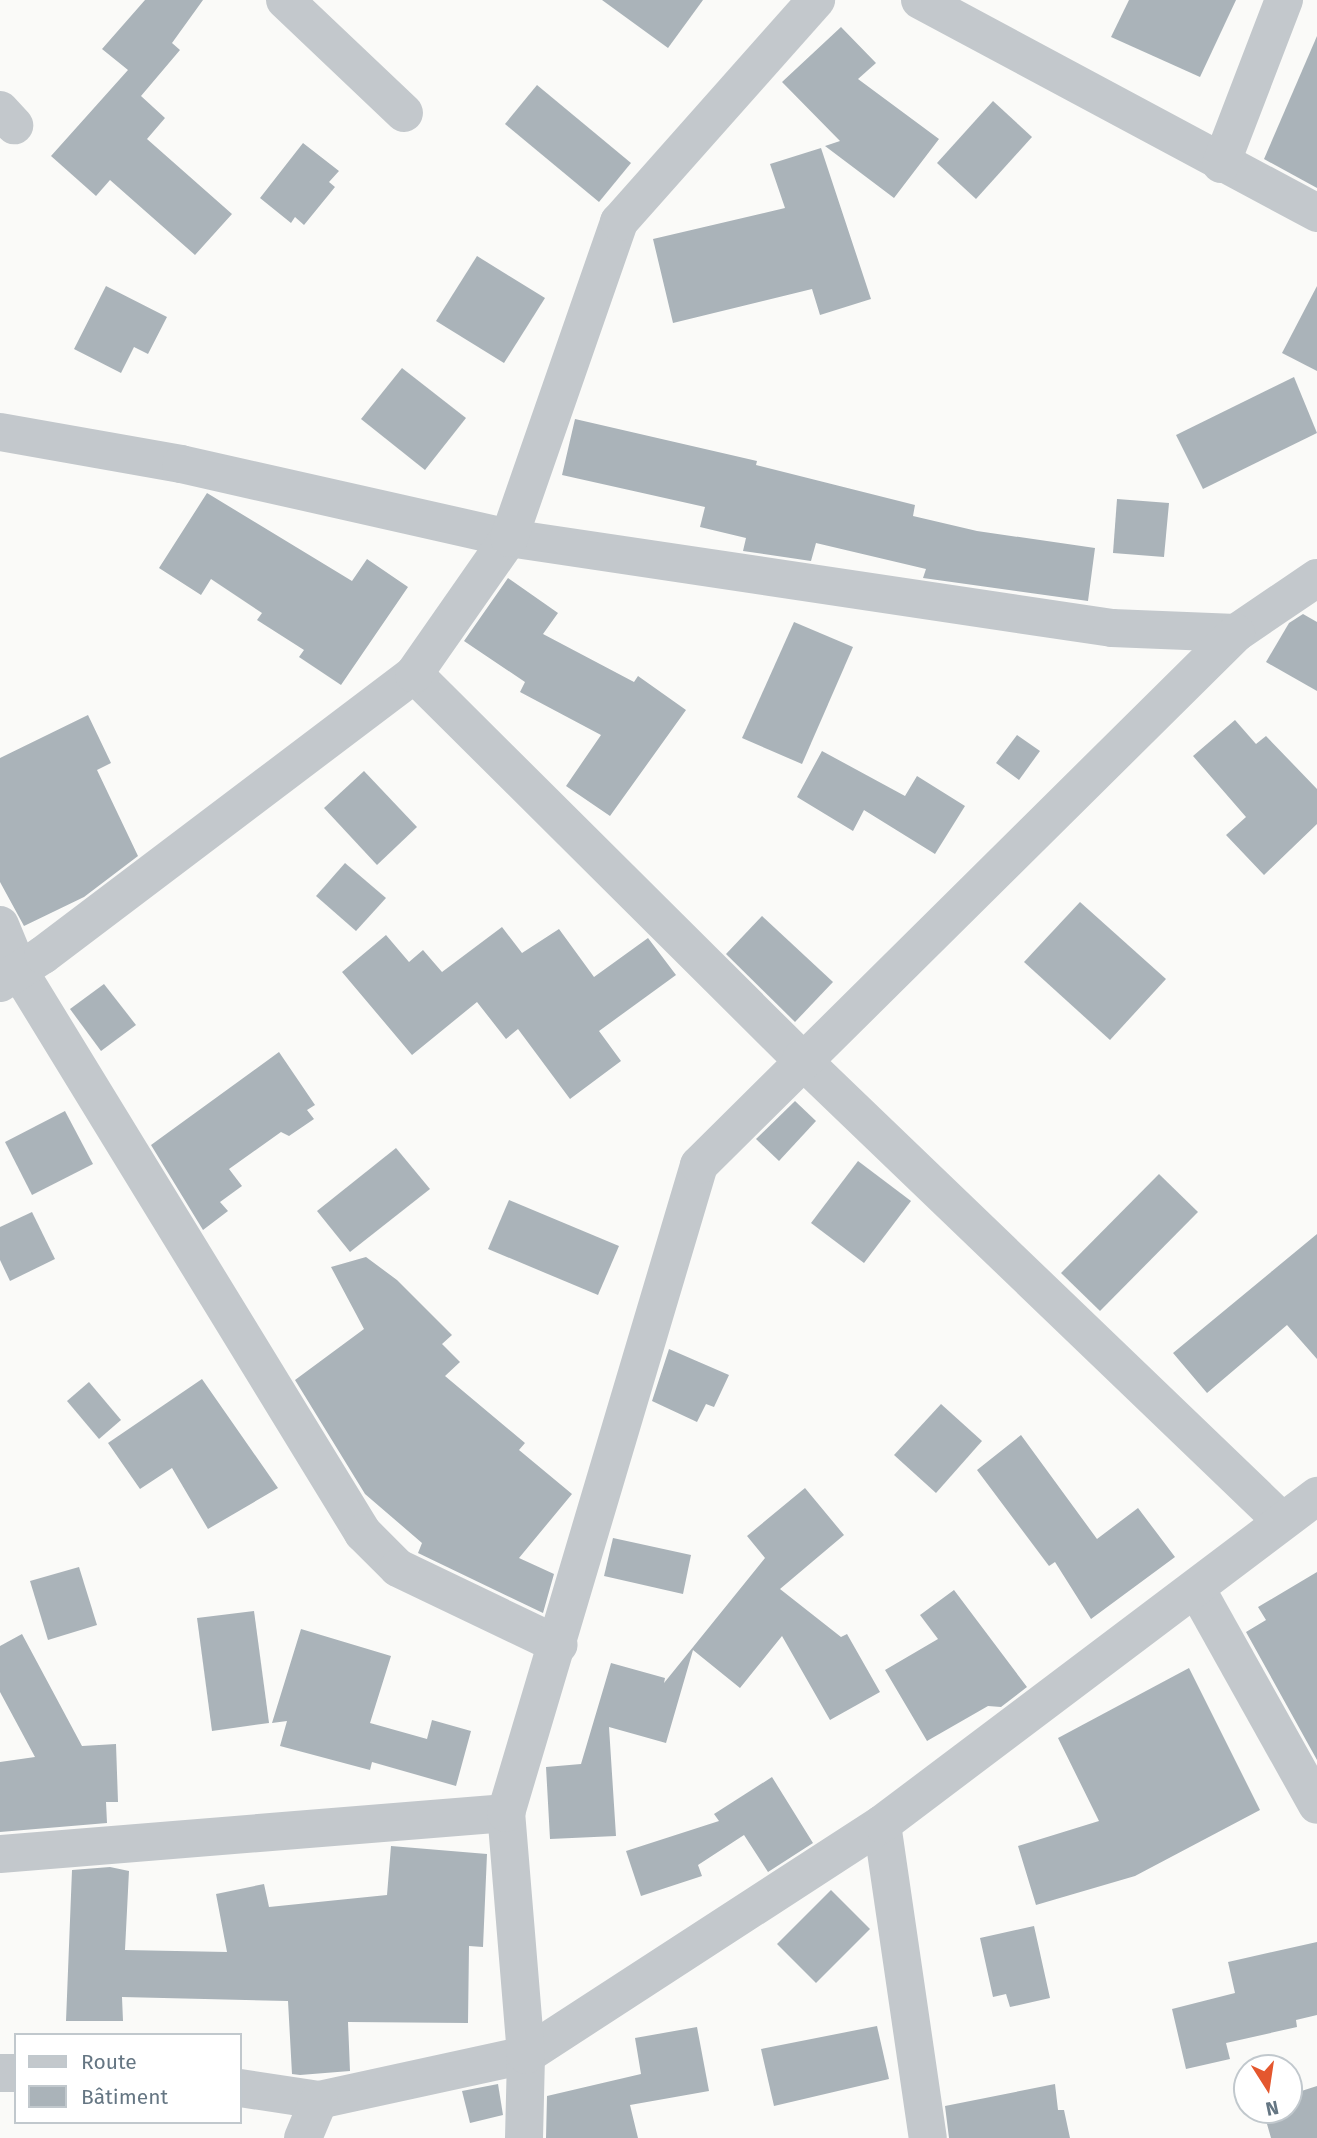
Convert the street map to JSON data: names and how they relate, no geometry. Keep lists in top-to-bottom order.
{
  "legend": ["Route", "Bâtiment"],
  "north": "bottom"
}
